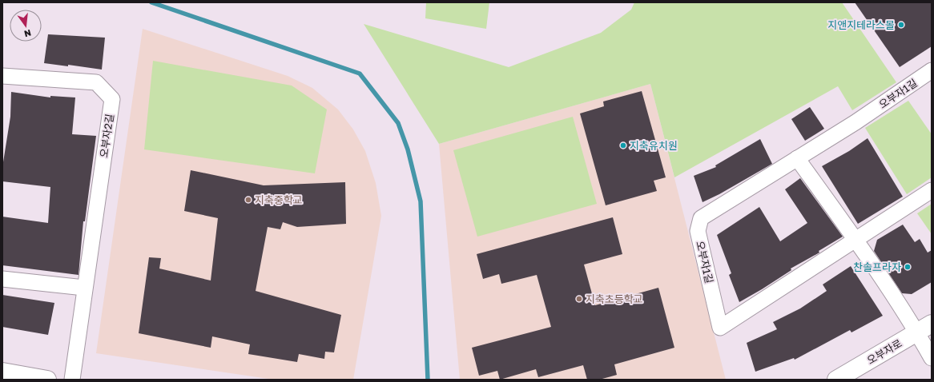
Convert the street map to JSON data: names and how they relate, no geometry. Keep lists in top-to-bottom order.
{
  "streets": {
    "main road": ["오부자로"],
    "street": ["오부자1길", "오부자2길"]
  },
  "places": [
    "지앤지테라스몰",
    "지축유치원",
    "지축중학교",
    "찬솔프라자",
    "지축초등학교"
  ],
  "north": "bottom"
}
